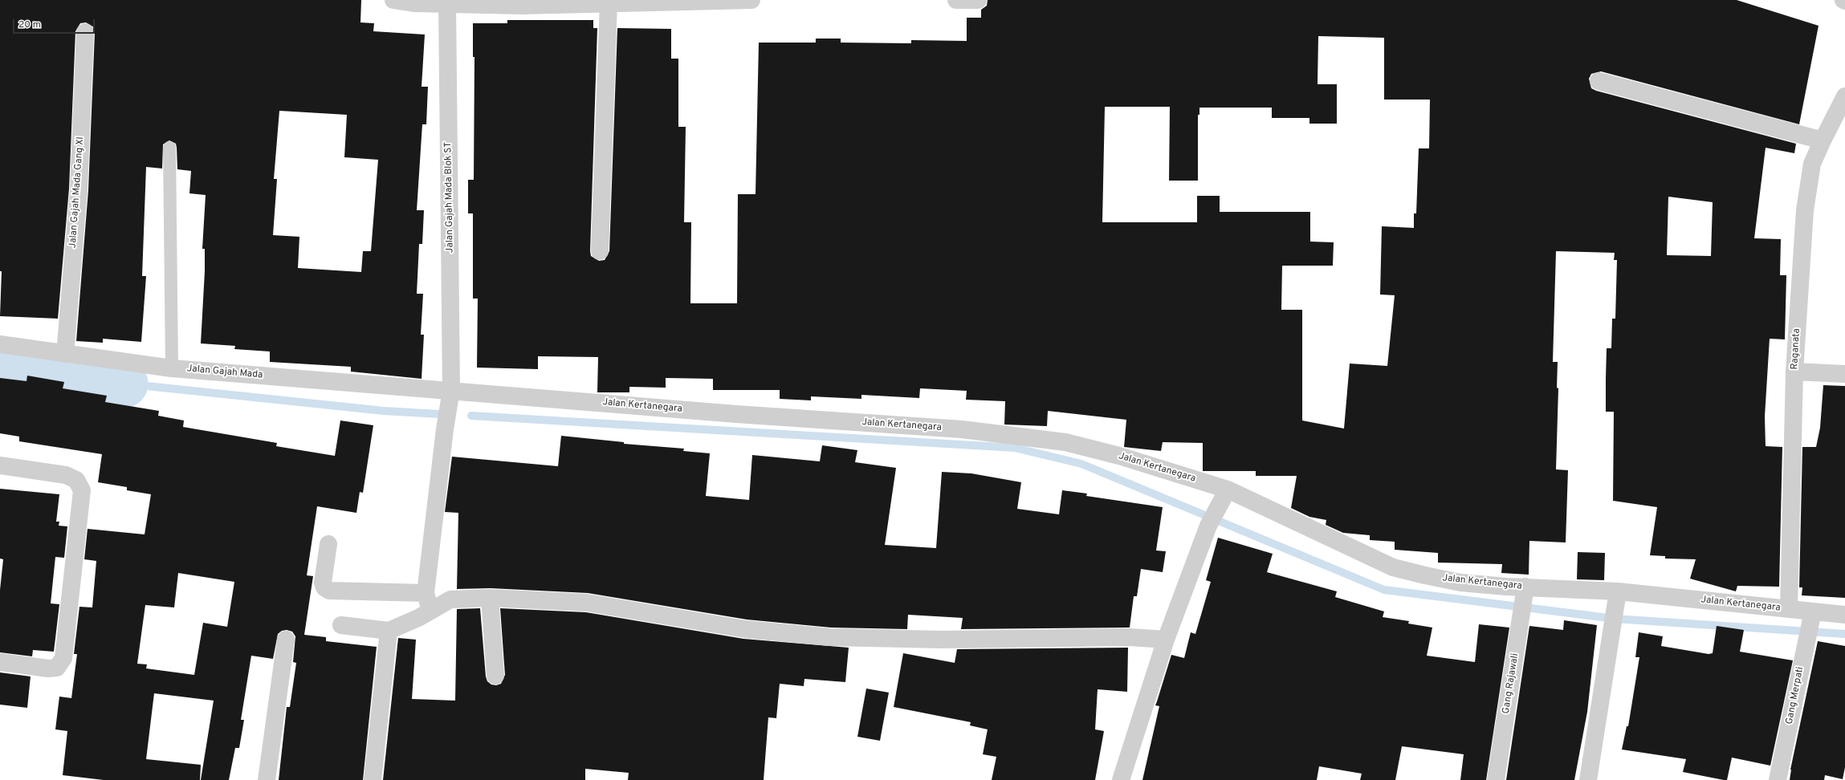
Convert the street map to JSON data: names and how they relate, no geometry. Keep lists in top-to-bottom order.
{
  "streets": {
    "street": [
      "Jalan Gajah Mada Gang XI",
      "Jalan Gajah Mada Blok ST",
      "Raganata",
      "Jalan Gajah Mada",
      "Jalan Kertanegara",
      "Gang Rajawali",
      "Gang Merpati"
    ]
  },
  "crossings": [
    ["Jalan Gajah Mada Gang XI", "Jalan Gajah Mada"],
    ["Jalan Gajah Mada Blok ST", "Jalan Gajah Mada"],
    ["Jalan Gajah Mada Blok ST", "Jalan Kertanegara"],
    ["Raganata", "Jalan Kertanegara"],
    ["Jalan Gajah Mada", "Jalan Kertanegara"],
    ["Jalan Kertanegara", "Gang Rajawali"],
    ["Jalan Kertanegara", "Gang Merpati"]
  ],
  "scale_bar": "20 m"
}
